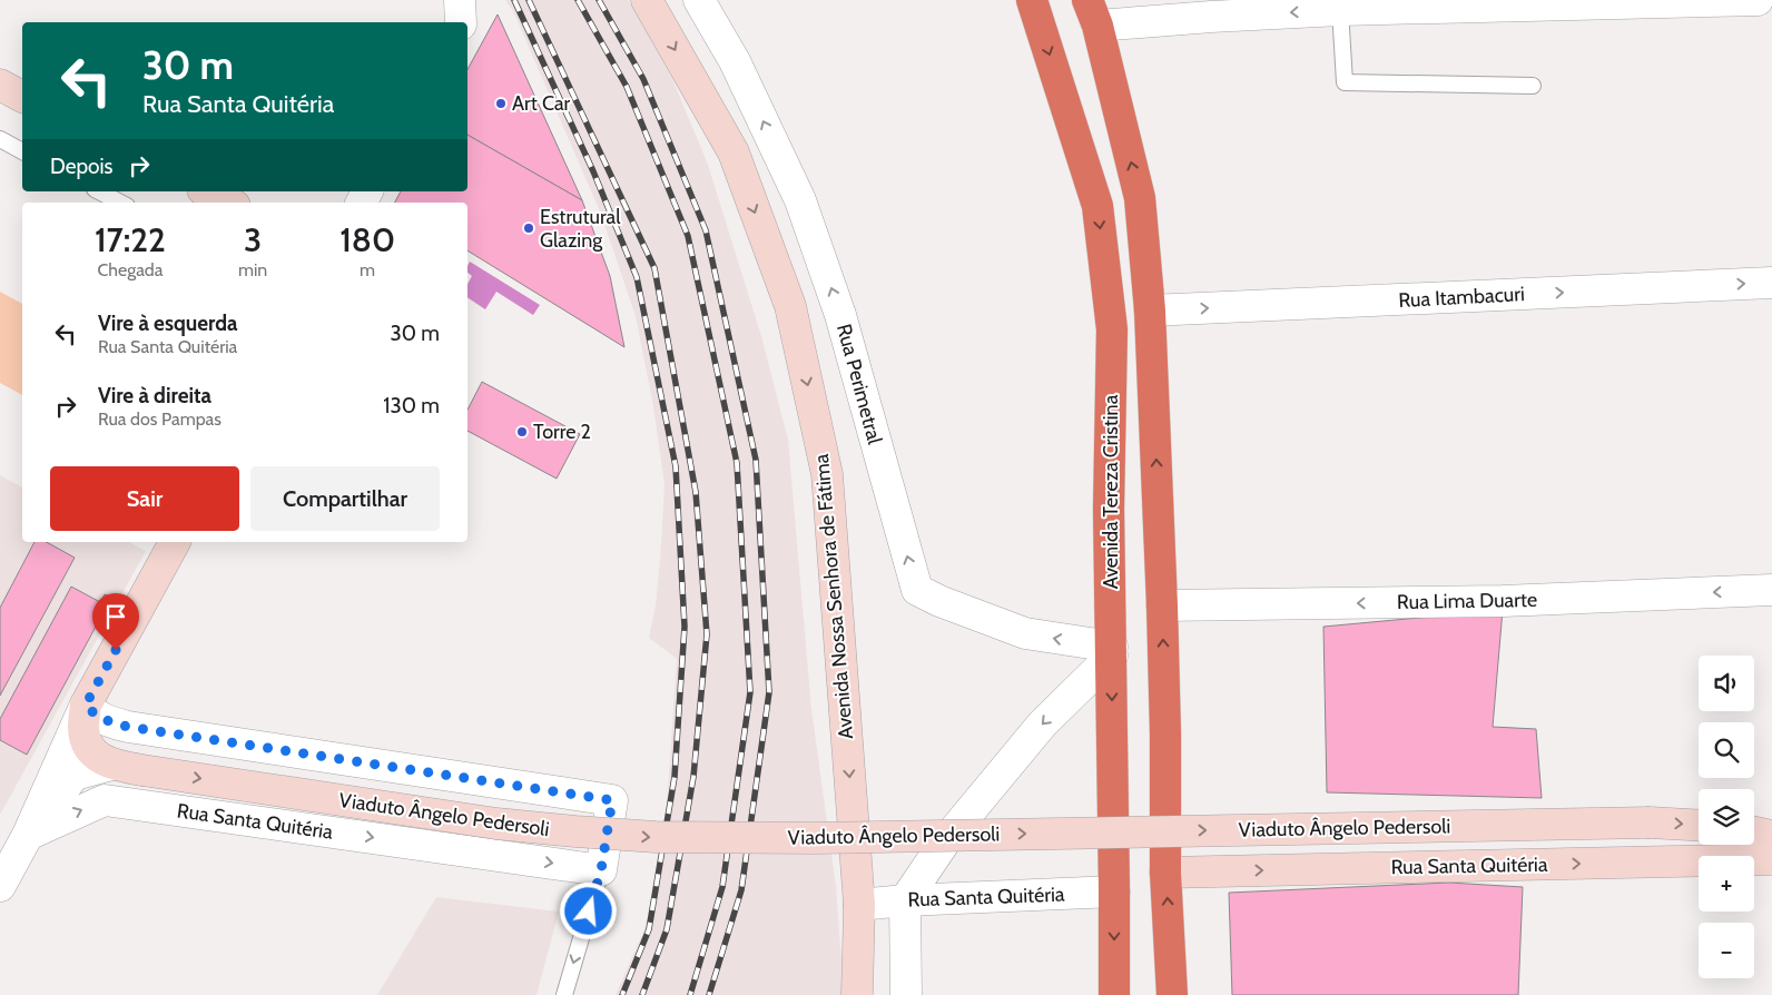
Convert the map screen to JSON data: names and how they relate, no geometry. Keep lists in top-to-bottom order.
{
  "streets": {
    "highway": ["Avenida Tereza Cristina"],
    "street": [
      "Rua Itambacuri",
      "Rua Perimetral",
      "Avenida Nossa Senhora de Fátima",
      "Rua Lima Duarte",
      "Viaduto Ângelo Pedersoli",
      "Rua Santa Quitéria"
    ]
  },
  "crossings": [
    ["Rua Perimetral", "Avenida Tereza Cristina"],
    ["Avenida Tereza Cristina", "Rua Santa Quitéria"],
    ["Avenida Nossa Senhora de Fátima", "Rua Santa Quitéria"]
  ],
  "one_way": [
    "Rua Itambacuri",
    "Rua Perimetral",
    "Avenida Nossa Senhora de Fátima",
    "Rua Lima Duarte",
    "Viaduto Ângelo Pedersoli",
    "Rua Santa Quitéria"
  ],
  "places": ["Art Car", "Estrutural Glazing", "Torre 2"],
  "page": {
    "turn": ["30 m", "Rua Santa Quitéria"],
    "then": "Depois",
    "eta": [
      "17:22",
      "Chegada",
      "3",
      "min",
      "180",
      "m"
    ],
    "list": [
      {
        "name": "Vire à esquerda",
        "note": "Rua Santa Quitéria",
        "value": "30 m"
      },
      {
        "name": "Vire à direita",
        "note": "Rua dos Pampas",
        "value": "130 m"
      }
    ],
    "buttons": ["Sair", "Compartilhar"],
    "map_buttons": ["+", "−"]
  }
}
